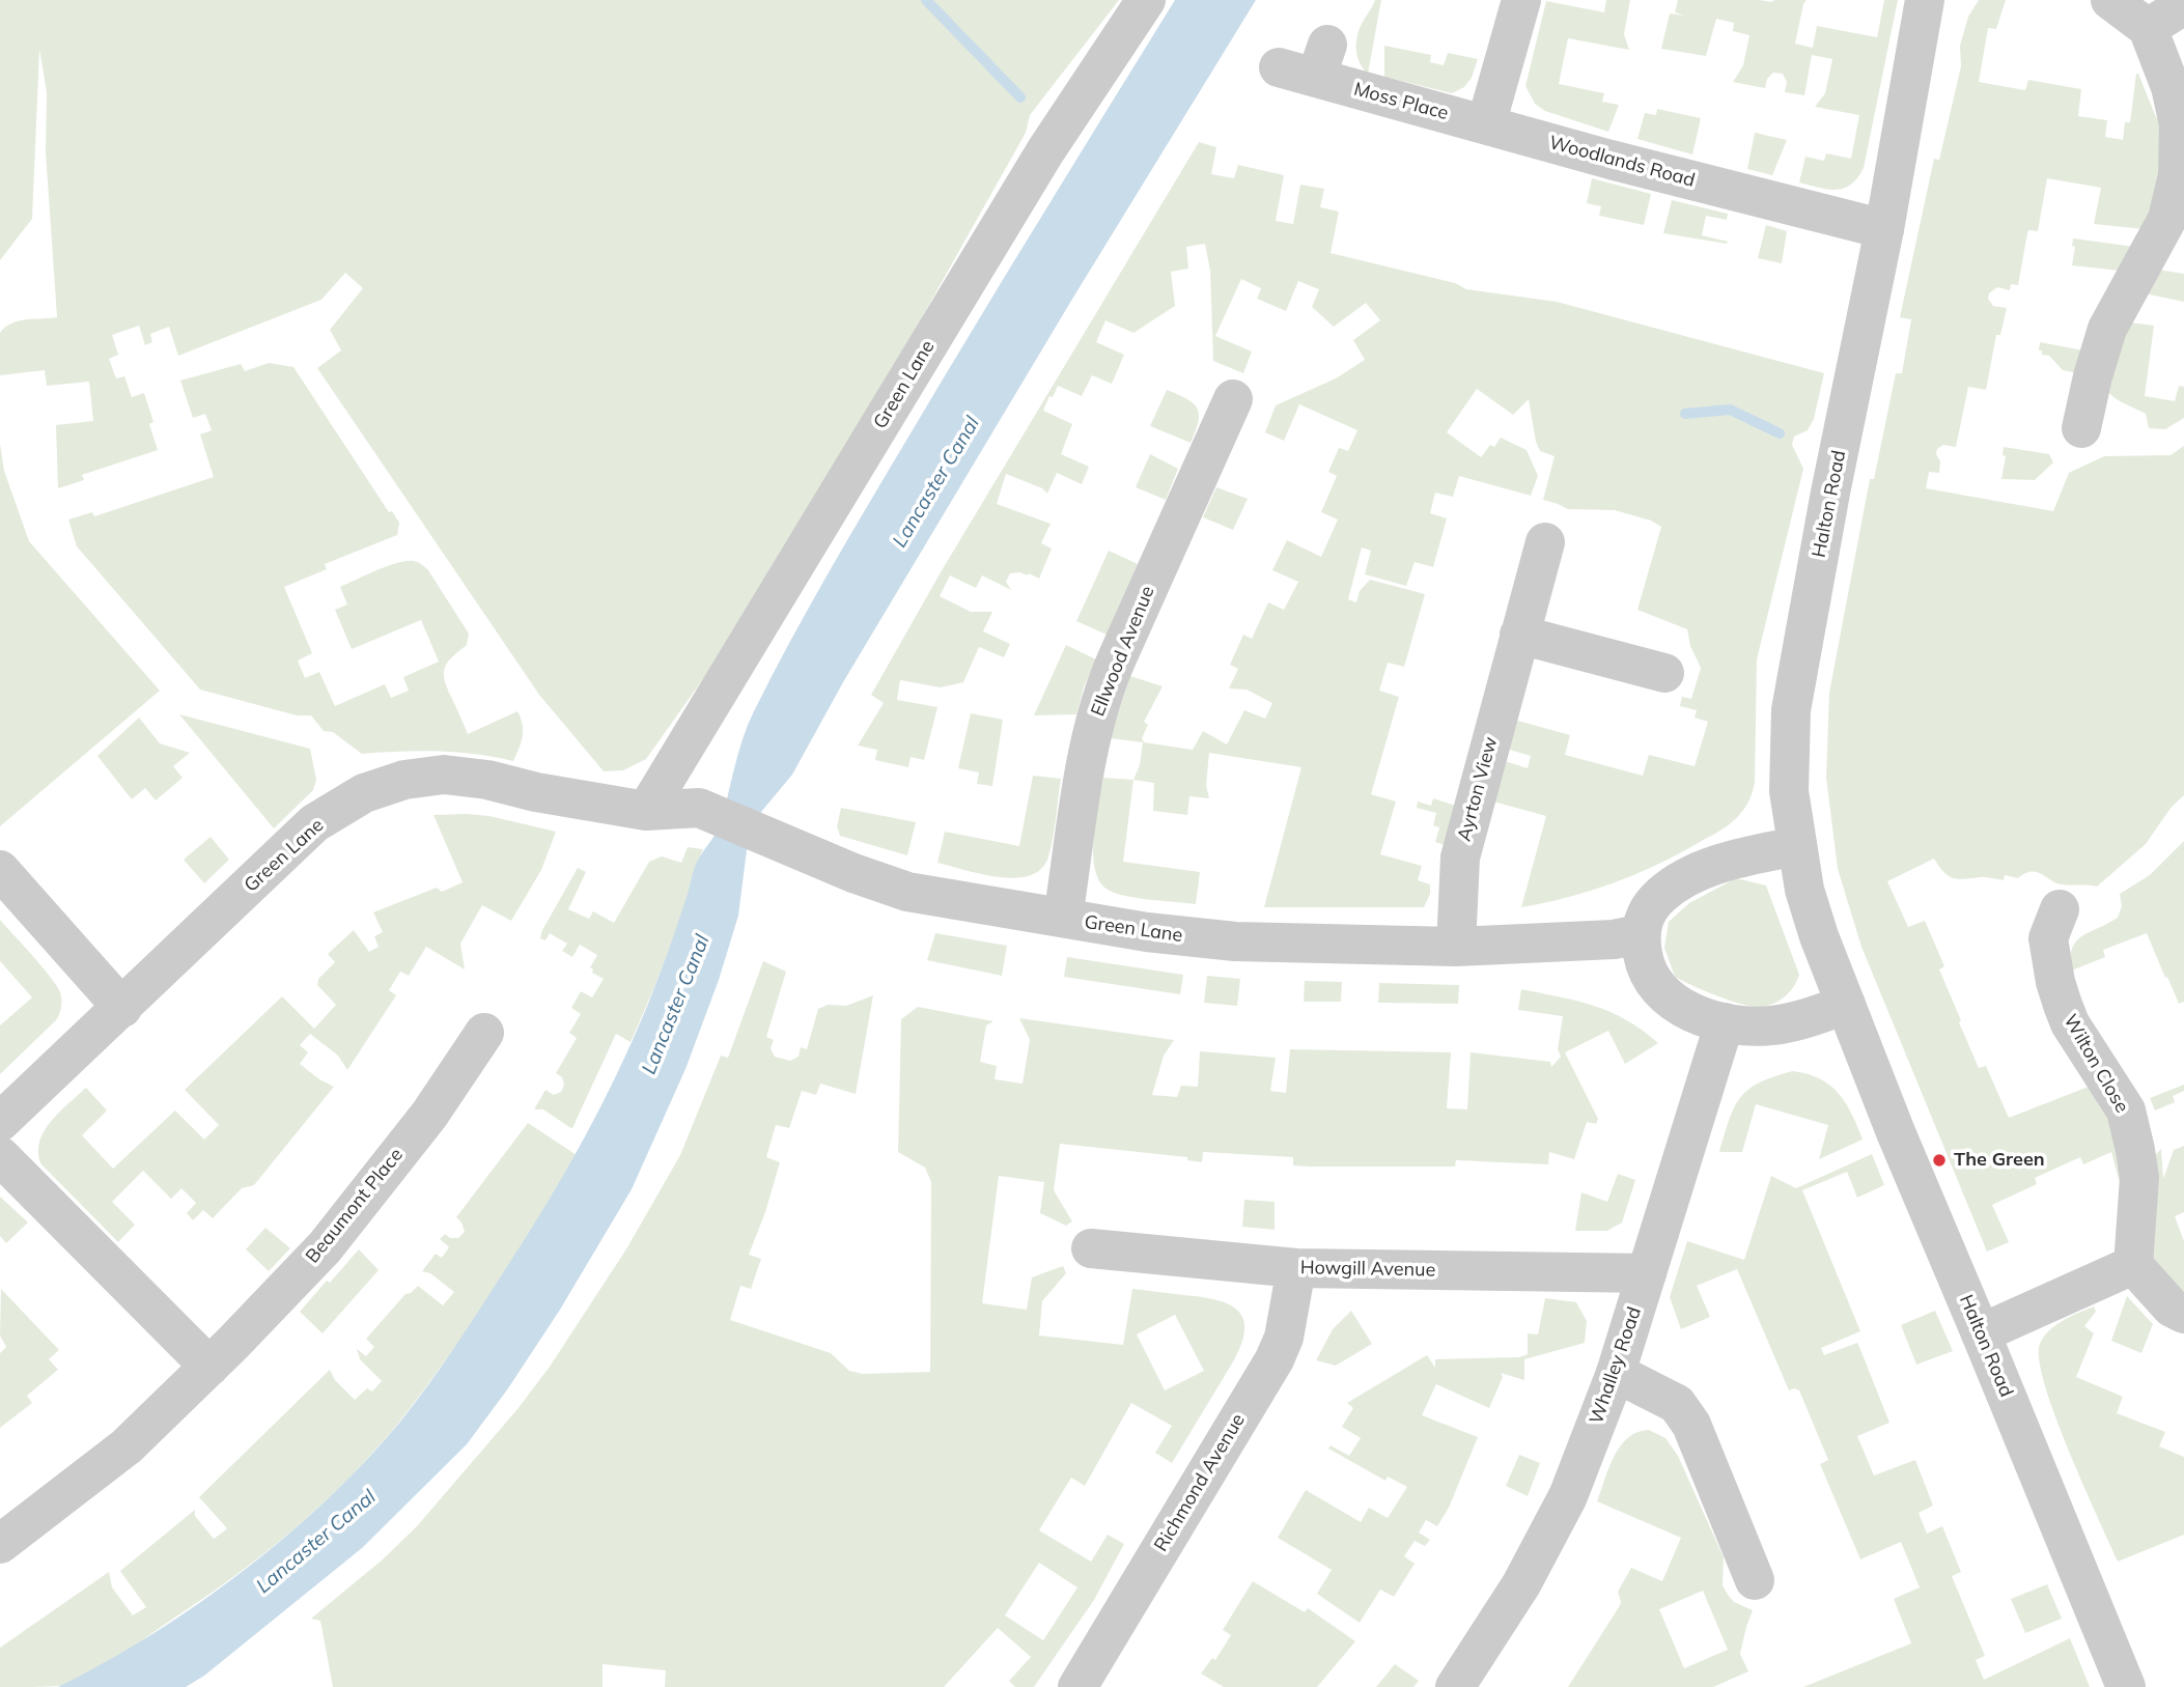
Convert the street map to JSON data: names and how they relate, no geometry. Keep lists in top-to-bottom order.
{
  "streets": {
    "street": [
      "Moss Place",
      "Woodlands Road",
      "Green Lane",
      "Halton Road",
      "Ellwood Avenue",
      "Ayrton View",
      "Wilton Close",
      "Beaumont Place",
      "Howgill Avenue",
      "Whalley Road",
      "Richmond Avenue"
    ]
  },
  "crossings": [
    ["Moss Place", "Woodlands Road"],
    ["Woodlands Road", "Halton Road"],
    ["Green Lane", "Ellwood Avenue"],
    ["Green Lane", "Ayrton View"],
    ["Howgill Avenue", "Whalley Road"],
    ["Howgill Avenue", "Richmond Avenue"]
  ],
  "water": ["Lancaster Canal"],
  "places": ["The Green"]
}
